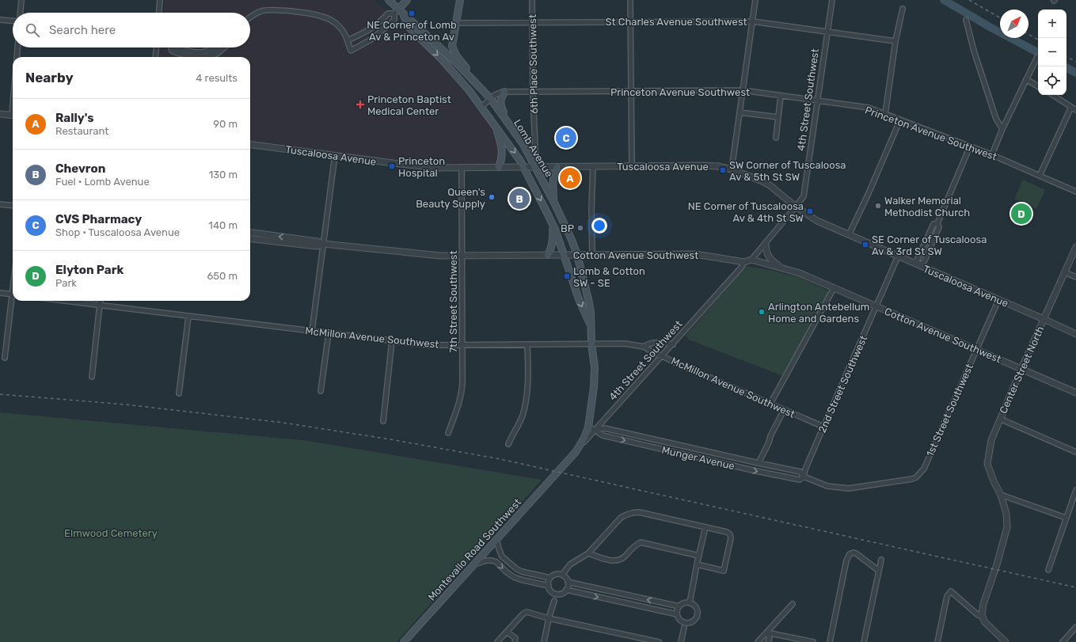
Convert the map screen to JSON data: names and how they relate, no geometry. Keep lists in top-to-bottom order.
{
  "streets": {
    "main road": ["4th Street Southwest", "Lomb Avenue", "Montevallo Road Southwest"],
    "street": [
      "St Charles Avenue Southwest",
      "6th Place Southwest",
      "Princeton Avenue Southwest",
      "Tuscaloosa Avenue",
      "Cotton Avenue Southwest",
      "7th Street Southwest",
      "McMillon Avenue Southwest",
      "Center Street North",
      "2nd Street Southwest",
      "1st Street Southwest",
      "Munger Avenue"
    ]
  },
  "crossings": [
    ["St Charles Avenue Southwest", "6th Place Southwest"],
    ["St Charles Avenue Southwest", "4th Street Southwest"],
    ["6th Place Southwest", "Princeton Avenue Southwest"],
    ["6th Place Southwest", "Lomb Avenue"],
    ["6th Place Southwest", "Tuscaloosa Avenue"],
    ["Princeton Avenue Southwest", "4th Street Southwest"],
    ["Princeton Avenue Southwest", "Lomb Avenue"],
    ["4th Street Southwest", "Lomb Avenue"],
    ["4th Street Southwest", "Tuscaloosa Avenue"],
    ["4th Street Southwest", "Cotton Avenue Southwest"],
    ["4th Street Southwest", "McMillon Avenue Southwest"],
    ["4th Street Southwest", "Munger Avenue"],
    ["4th Street Southwest", "Montevallo Road Southwest"],
    ["Lomb Avenue", "Tuscaloosa Avenue"],
    ["Lomb Avenue", "Cotton Avenue Southwest"],
    ["Lomb Avenue", "McMillon Avenue Southwest"],
    ["Lomb Avenue", "Munger Avenue"],
    ["Tuscaloosa Avenue", "7th Street Southwest"],
    ["Tuscaloosa Avenue", "Center Street North"],
    ["Tuscaloosa Avenue", "2nd Street Southwest"],
    ["Tuscaloosa Avenue", "1st Street Southwest"],
    ["Cotton Avenue Southwest", "7th Street Southwest"],
    ["Cotton Avenue Southwest", "Center Street North"],
    ["Cotton Avenue Southwest", "2nd Street Southwest"],
    ["Cotton Avenue Southwest", "1st Street Southwest"],
    ["7th Street Southwest", "McMillon Avenue Southwest"],
    ["McMillon Avenue Southwest", "2nd Street Southwest"],
    ["2nd Street Southwest", "Munger Avenue"],
    ["1st Street Southwest", "Munger Avenue"]
  ],
  "parks": ["Elmwood Cemetery"],
  "places": {
    "transit": [
      "NE Corner of Lomb Av & Princeton Av",
      "Princeton Hospital",
      "SW Corner of Tuscaloosa Av & 5th St SW",
      "NE Corner of Tuscaloosa Av & 4th St SW",
      "SE Corner of Tuscaloosa Av & 3rd St SW",
      "Lomb & Cotton SW - SE"
    ],
    "health": ["Princeton Baptist Medical Center"],
    "other": [
      "Queen's Beauty Supply",
      "Walker Memorial Methodist Church",
      "BP",
      "Arlington Antebellum Home and Gardens"
    ]
  },
  "north": "top right",
  "page": {
    "map_buttons": ["+", "−"],
    "search": "Search here",
    "heading": ["Nearby", "4 results"],
    "list": [
      {
        "mark": "A",
        "name": "Rally's",
        "note": "Restaurant",
        "value": "90 m"
      },
      {
        "mark": "B",
        "name": "Chevron",
        "note": "Fuel · Lomb Avenue",
        "value": "130 m"
      },
      {
        "mark": "C",
        "name": "CVS Pharmacy",
        "note": "Shop · Tuscaloosa Avenue",
        "value": "140 m"
      },
      {
        "mark": "D",
        "name": "Elyton Park",
        "note": "Park",
        "value": "650 m"
      }
    ],
    "pins": [
      "C",
      "A",
      "B",
      "D"
    ]
  }
}
